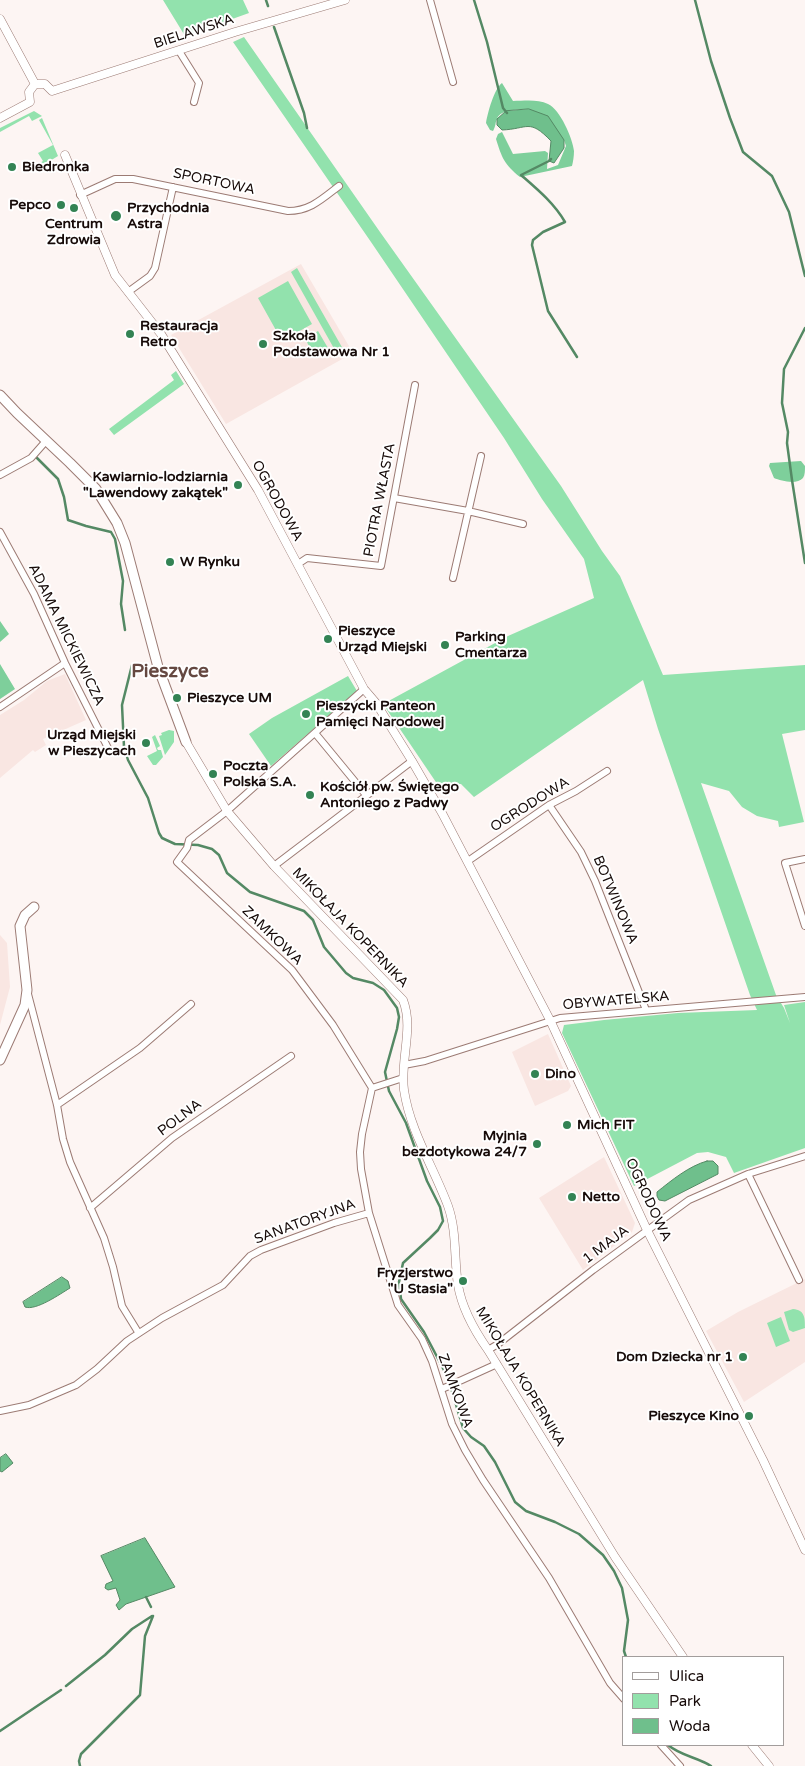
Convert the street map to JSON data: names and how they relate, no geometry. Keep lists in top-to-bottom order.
{
  "streets": {
    "street": [
      "BIELAWSKA",
      "SPORTOWA",
      "PIOTRA WŁASTA",
      "OGRODOWA",
      "ADAMA MICKIEWICZA",
      "BOTWINOWA",
      "MIKOŁAJA KOPERNIKA",
      "ZAMKOWA",
      "OBYWATELSKA",
      "POLNA",
      "SANATORYJNA",
      "1 MAJA"
    ]
  },
  "crossings": [
    ["SPORTOWA", "OGRODOWA"],
    ["PIOTRA WŁASTA", "OGRODOWA"],
    ["OGRODOWA", "BOTWINOWA"],
    ["OGRODOWA", "OBYWATELSKA"],
    ["OGRODOWA", "1 MAJA"],
    ["BOTWINOWA", "OBYWATELSKA"],
    ["MIKOŁAJA KOPERNIKA", "ZAMKOWA"],
    ["MIKOŁAJA KOPERNIKA", "OBYWATELSKA"],
    ["MIKOŁAJA KOPERNIKA", "1 MAJA"],
    ["ZAMKOWA", "SANATORYJNA"]
  ],
  "districts": ["Pieszyce"],
  "places": [
    "Biedronka",
    "Pepco",
    "Centrum Zdrowia",
    "Przychodnia Astra",
    "Restauracja Retro",
    "Szkoła Podstawowa Nr 1",
    "Kawiarnio-lodziarnia \"Lawendowy zakątek\"",
    "W Rynku",
    "Pieszyce Urząd Miejski",
    "Parking Cmentarza",
    "Pieszyce UM",
    "Pieszycki Panteon Pamięci Narodowej",
    "Urząd Miejski w Pieszycach",
    "Poczta Polska S.A.",
    "Kościół pw. Świętego Antoniego z Padwy",
    "Dino",
    "Mich FIT",
    "Myjnia bezdotykowa 24/7",
    "Netto",
    "Fryzjerstwo \"U Stasia\"",
    "Dom Dziecka nr 1",
    "Pieszyce Kino"
  ],
  "legend": ["Ulica", "Park", "Woda"]
}
